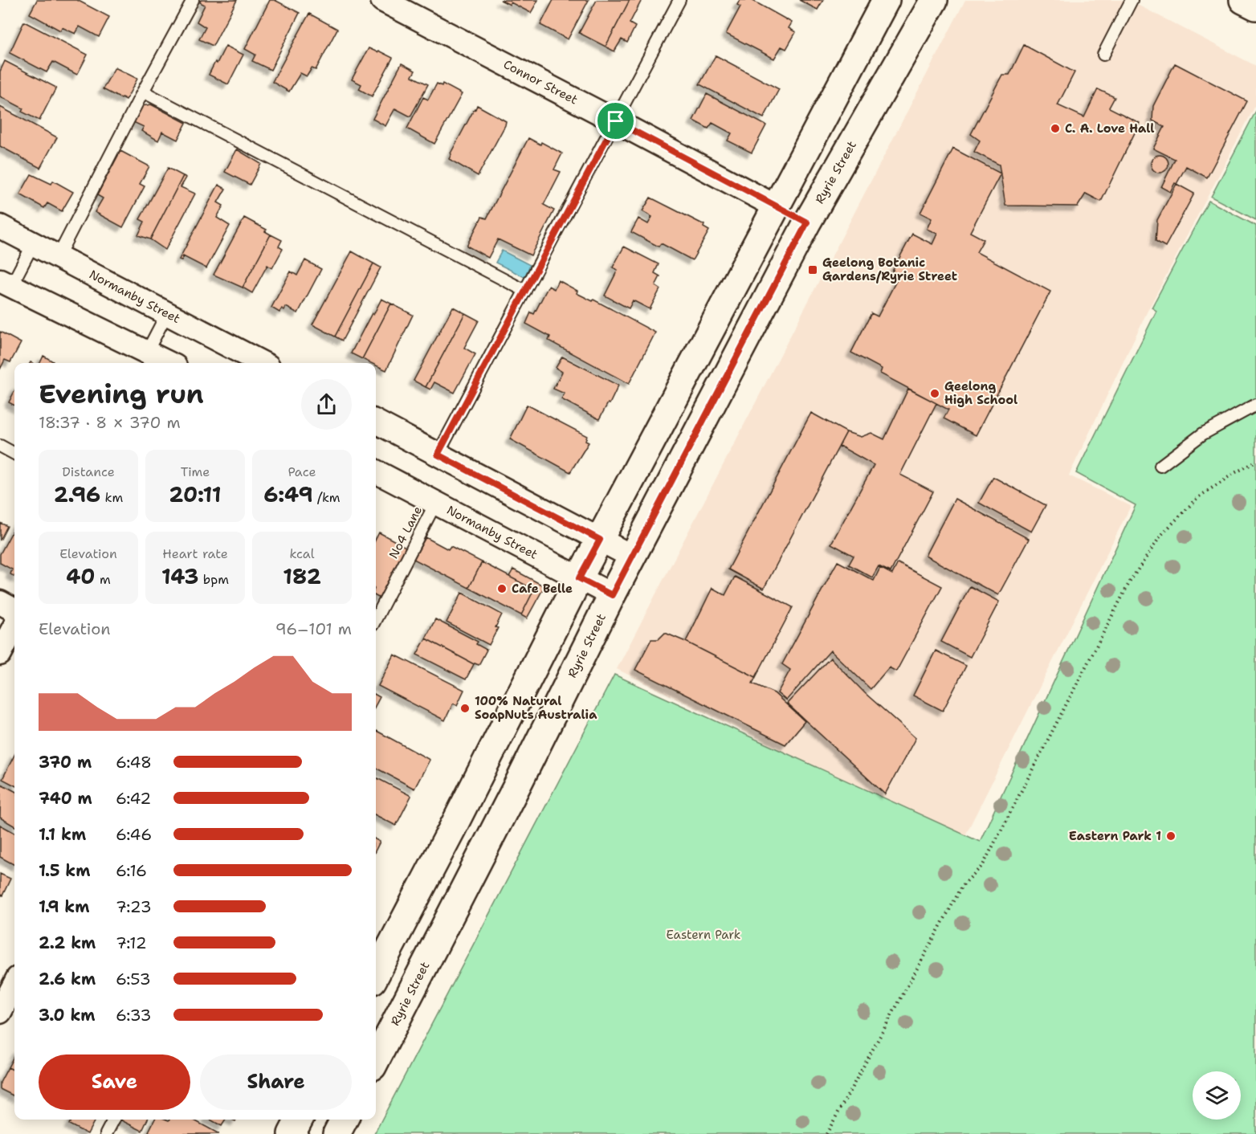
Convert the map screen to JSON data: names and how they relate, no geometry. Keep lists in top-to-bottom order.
{
  "streets": {
    "main road": ["Ryrie Street"],
    "street": ["Connor Street", "Normanby Street"],
    "lane": ["No4 Lane"]
  },
  "crossings": [
    ["Ryrie Street", "Normanby Street"],
    ["Normanby Street", "No4 Lane"]
  ],
  "parks": ["Eastern Park"],
  "places": {
    "other": [
      "C. A. Love Hall",
      "Geelong High School",
      "Cafe Belle",
      "100% Natural SoapNuts Australia",
      "Eastern Park 1"
    ],
    "transit": ["Geelong Botanic Gardens/Ryrie Street"]
  },
  "page": {
    "heading": ["Evening run", "18:37 · 8 × 370 m"],
    "stats": [
      ["Distance", "2.96 km"],
      ["Time", "20:11"],
      ["Pace", "6:49 /km"],
      ["Elevation", "40 m"],
      ["Heart rate", "143 bpm"],
      ["kcal", "182"]
    ],
    "chart": ["Elevation", "96–101 m"],
    "list": [
      {
        "name": "370 m",
        "note": "6:48"
      },
      {
        "name": "740 m",
        "note": "6:42"
      },
      {
        "name": "1.1 km",
        "note": "6:46"
      },
      {
        "name": "1.5 km",
        "note": "6:16"
      },
      {
        "name": "1.9 km",
        "note": "7:23"
      },
      {
        "name": "2.2 km",
        "note": "7:12"
      },
      {
        "name": "2.6 km",
        "note": "6:53"
      },
      {
        "name": "3.0 km",
        "note": "6:33"
      }
    ],
    "buttons": ["Save", "Share"]
  }
}
